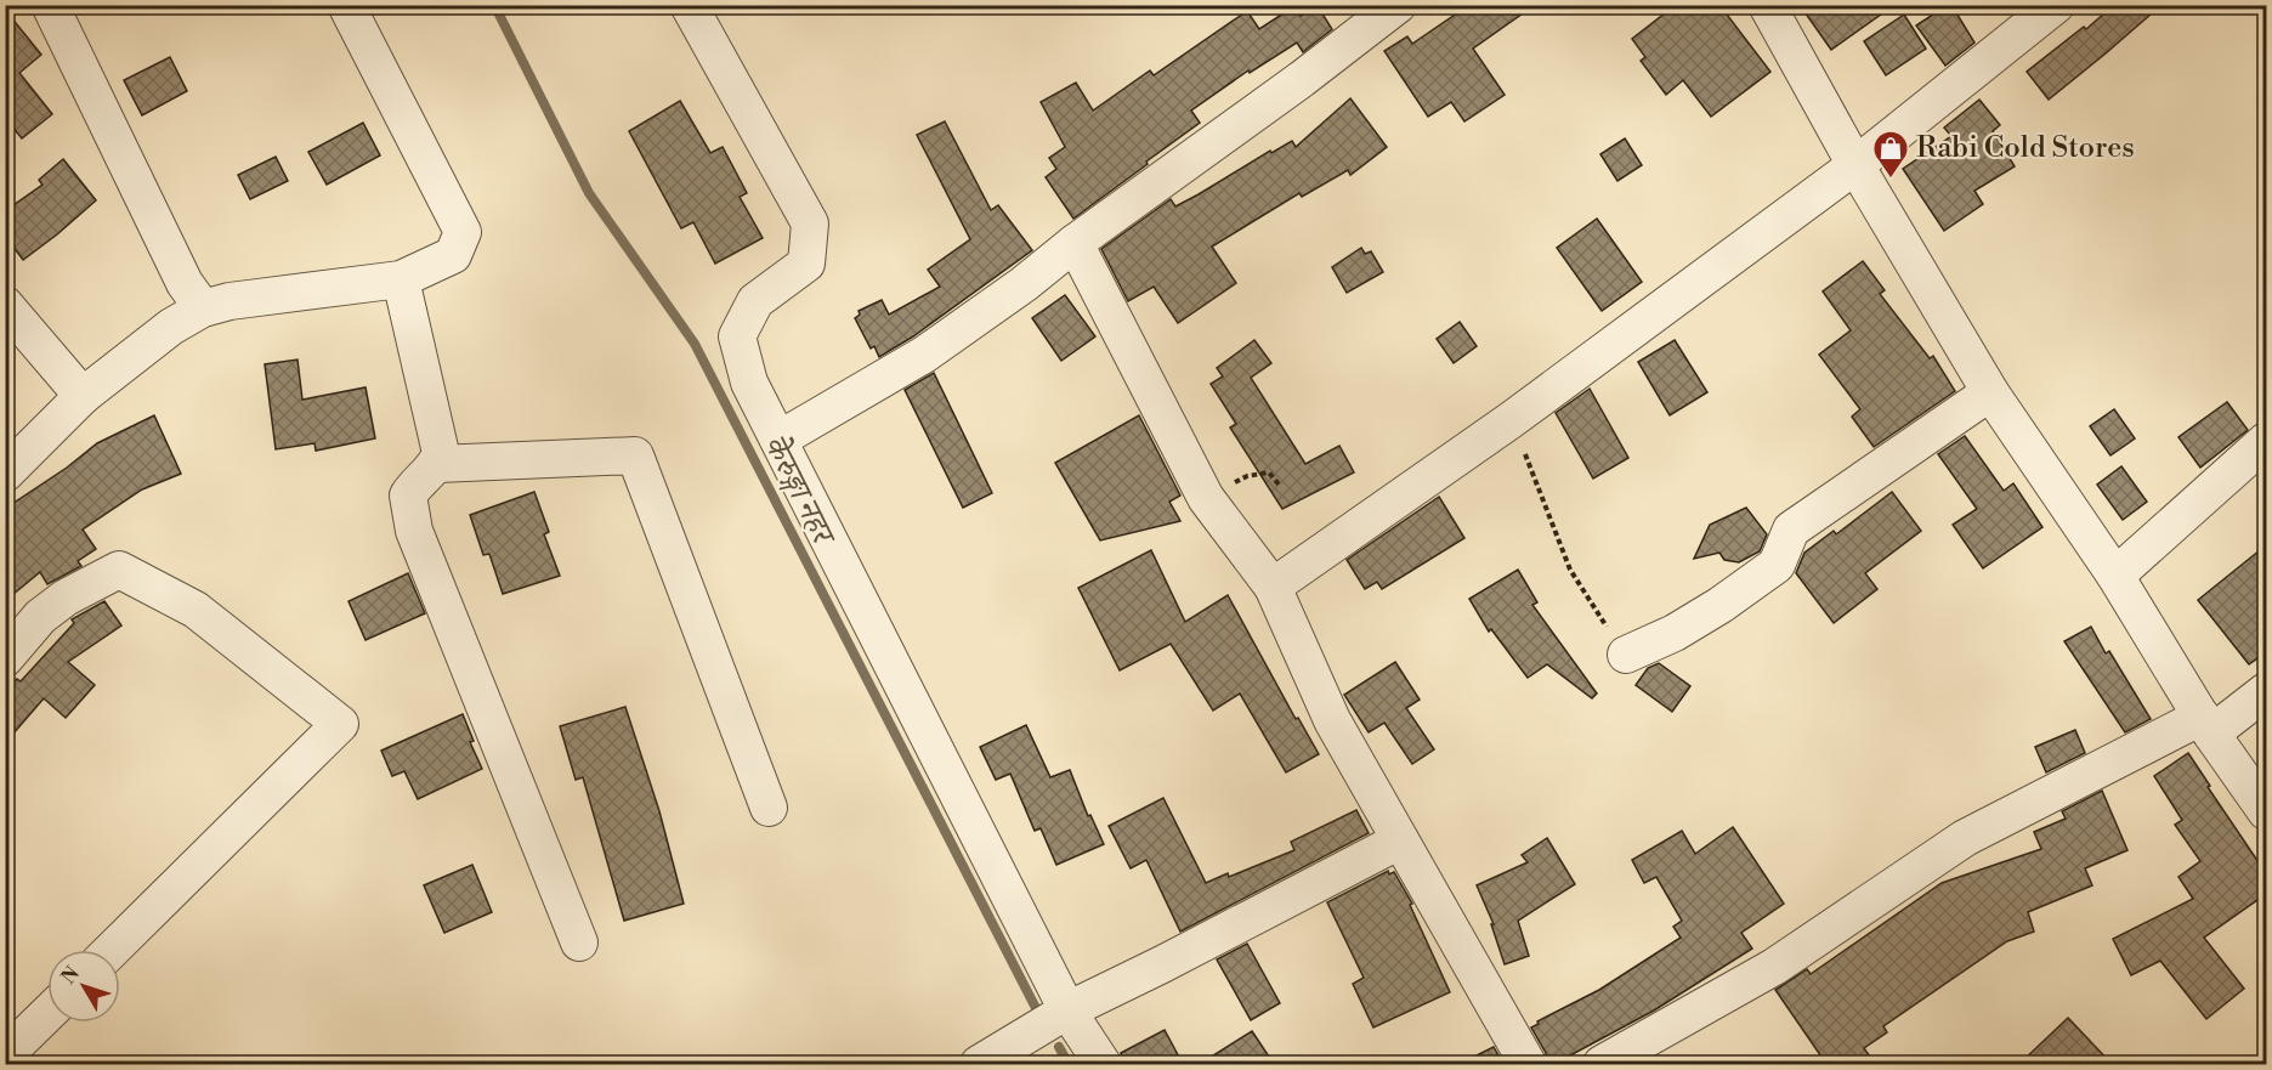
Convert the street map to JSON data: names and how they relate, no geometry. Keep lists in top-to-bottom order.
{
  "water": ["केेरुङ्गा नहर"],
  "places": {
    "shop": ["Rabi Cold Stores"]
  },
  "north": "top left"
}
